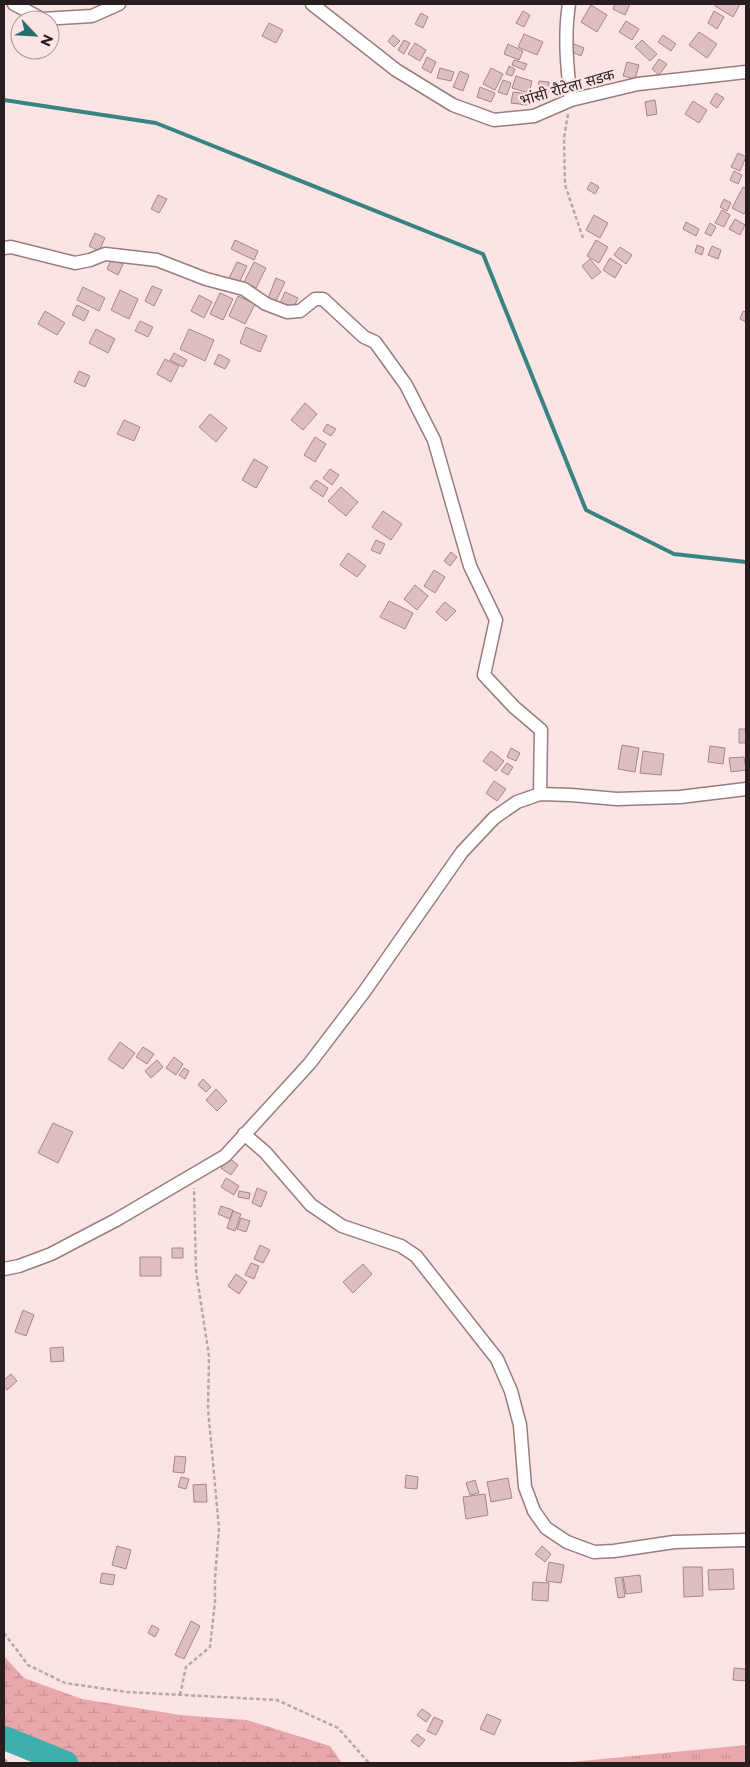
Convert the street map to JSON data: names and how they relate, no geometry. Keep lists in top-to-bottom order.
{
  "streets": {
    "street": ["भांसी रौटेला सडक"]
  },
  "north": "bottom right"
}
